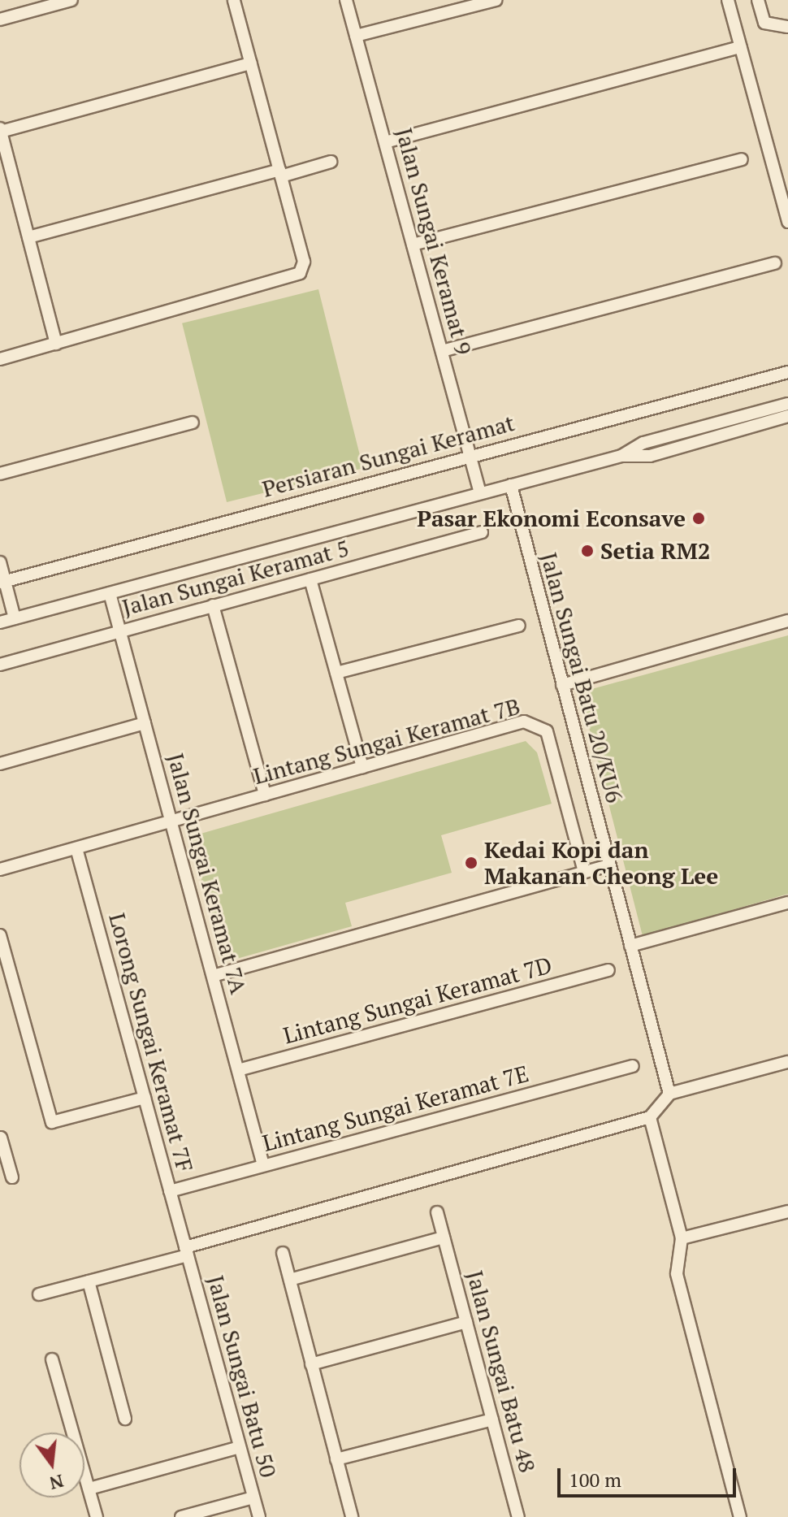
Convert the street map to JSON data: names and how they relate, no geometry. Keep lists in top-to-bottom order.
{
  "streets": {
    "street": [
      "Jalan Sungai Keramat 9",
      "Persiaran Sungai Keramat",
      "Jalan Sungai Keramat 5",
      "Jalan Sungai Batu 20/KU6",
      "Lintang Sungai Keramat 7B",
      "Jalan Sungai Keramat 7A",
      "Lintang Sungai Keramat 7D",
      "Lorong Sungai Keramat 7F",
      "Lintang Sungai Keramat 7E",
      "Jalan Sungai Batu 48",
      "Jalan Sungai Batu 50"
    ]
  },
  "crossings": [
    ["Jalan Sungai Keramat 9", "Persiaran Sungai Keramat"],
    ["Jalan Sungai Keramat 5", "Jalan Sungai Keramat 7A"],
    ["Lintang Sungai Keramat 7B", "Jalan Sungai Keramat 7A"],
    ["Lintang Sungai Keramat 7B", "Lorong Sungai Keramat 7F"],
    ["Jalan Sungai Keramat 7A", "Lintang Sungai Keramat 7D"],
    ["Jalan Sungai Keramat 7A", "Lintang Sungai Keramat 7E"],
    ["Lorong Sungai Keramat 7F", "Lintang Sungai Keramat 7E"],
    ["Lorong Sungai Keramat 7F", "Jalan Sungai Batu 50"]
  ],
  "places": ["Pasar Ekonomi Econsave", "Setia RM2", "Kedai Kopi dan Makanan Cheong Lee"],
  "scale_bar": "100 m",
  "north": "bottom"
}
